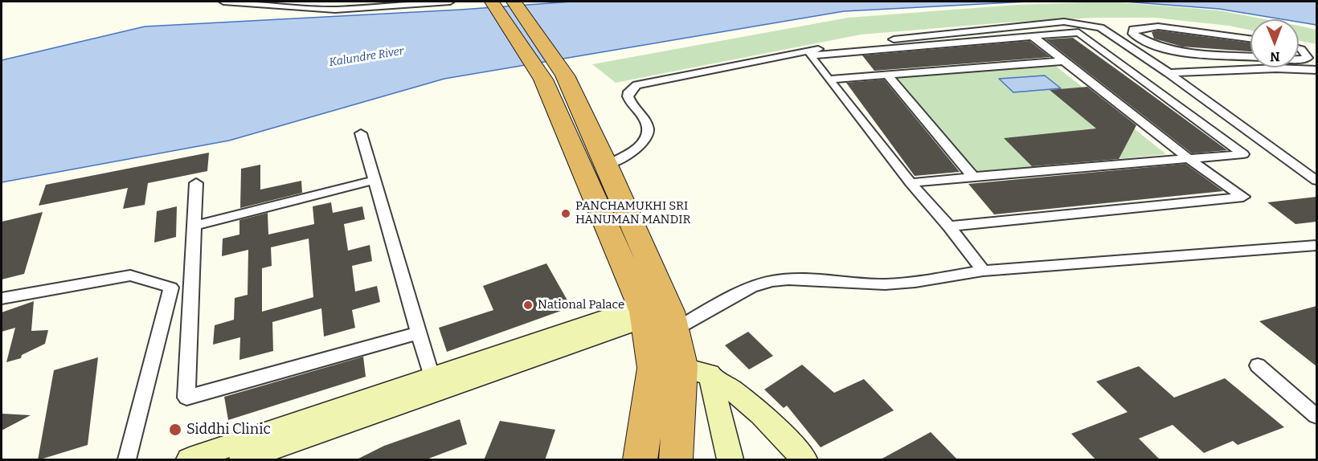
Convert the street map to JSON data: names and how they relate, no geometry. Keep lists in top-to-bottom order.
{
  "water": ["Kalundre River"],
  "places": ["PANCHAMUKHI SRI HANUMAN MANDIR", "National Palace", "Siddhi Clinic"],
  "north": "bottom"
}
